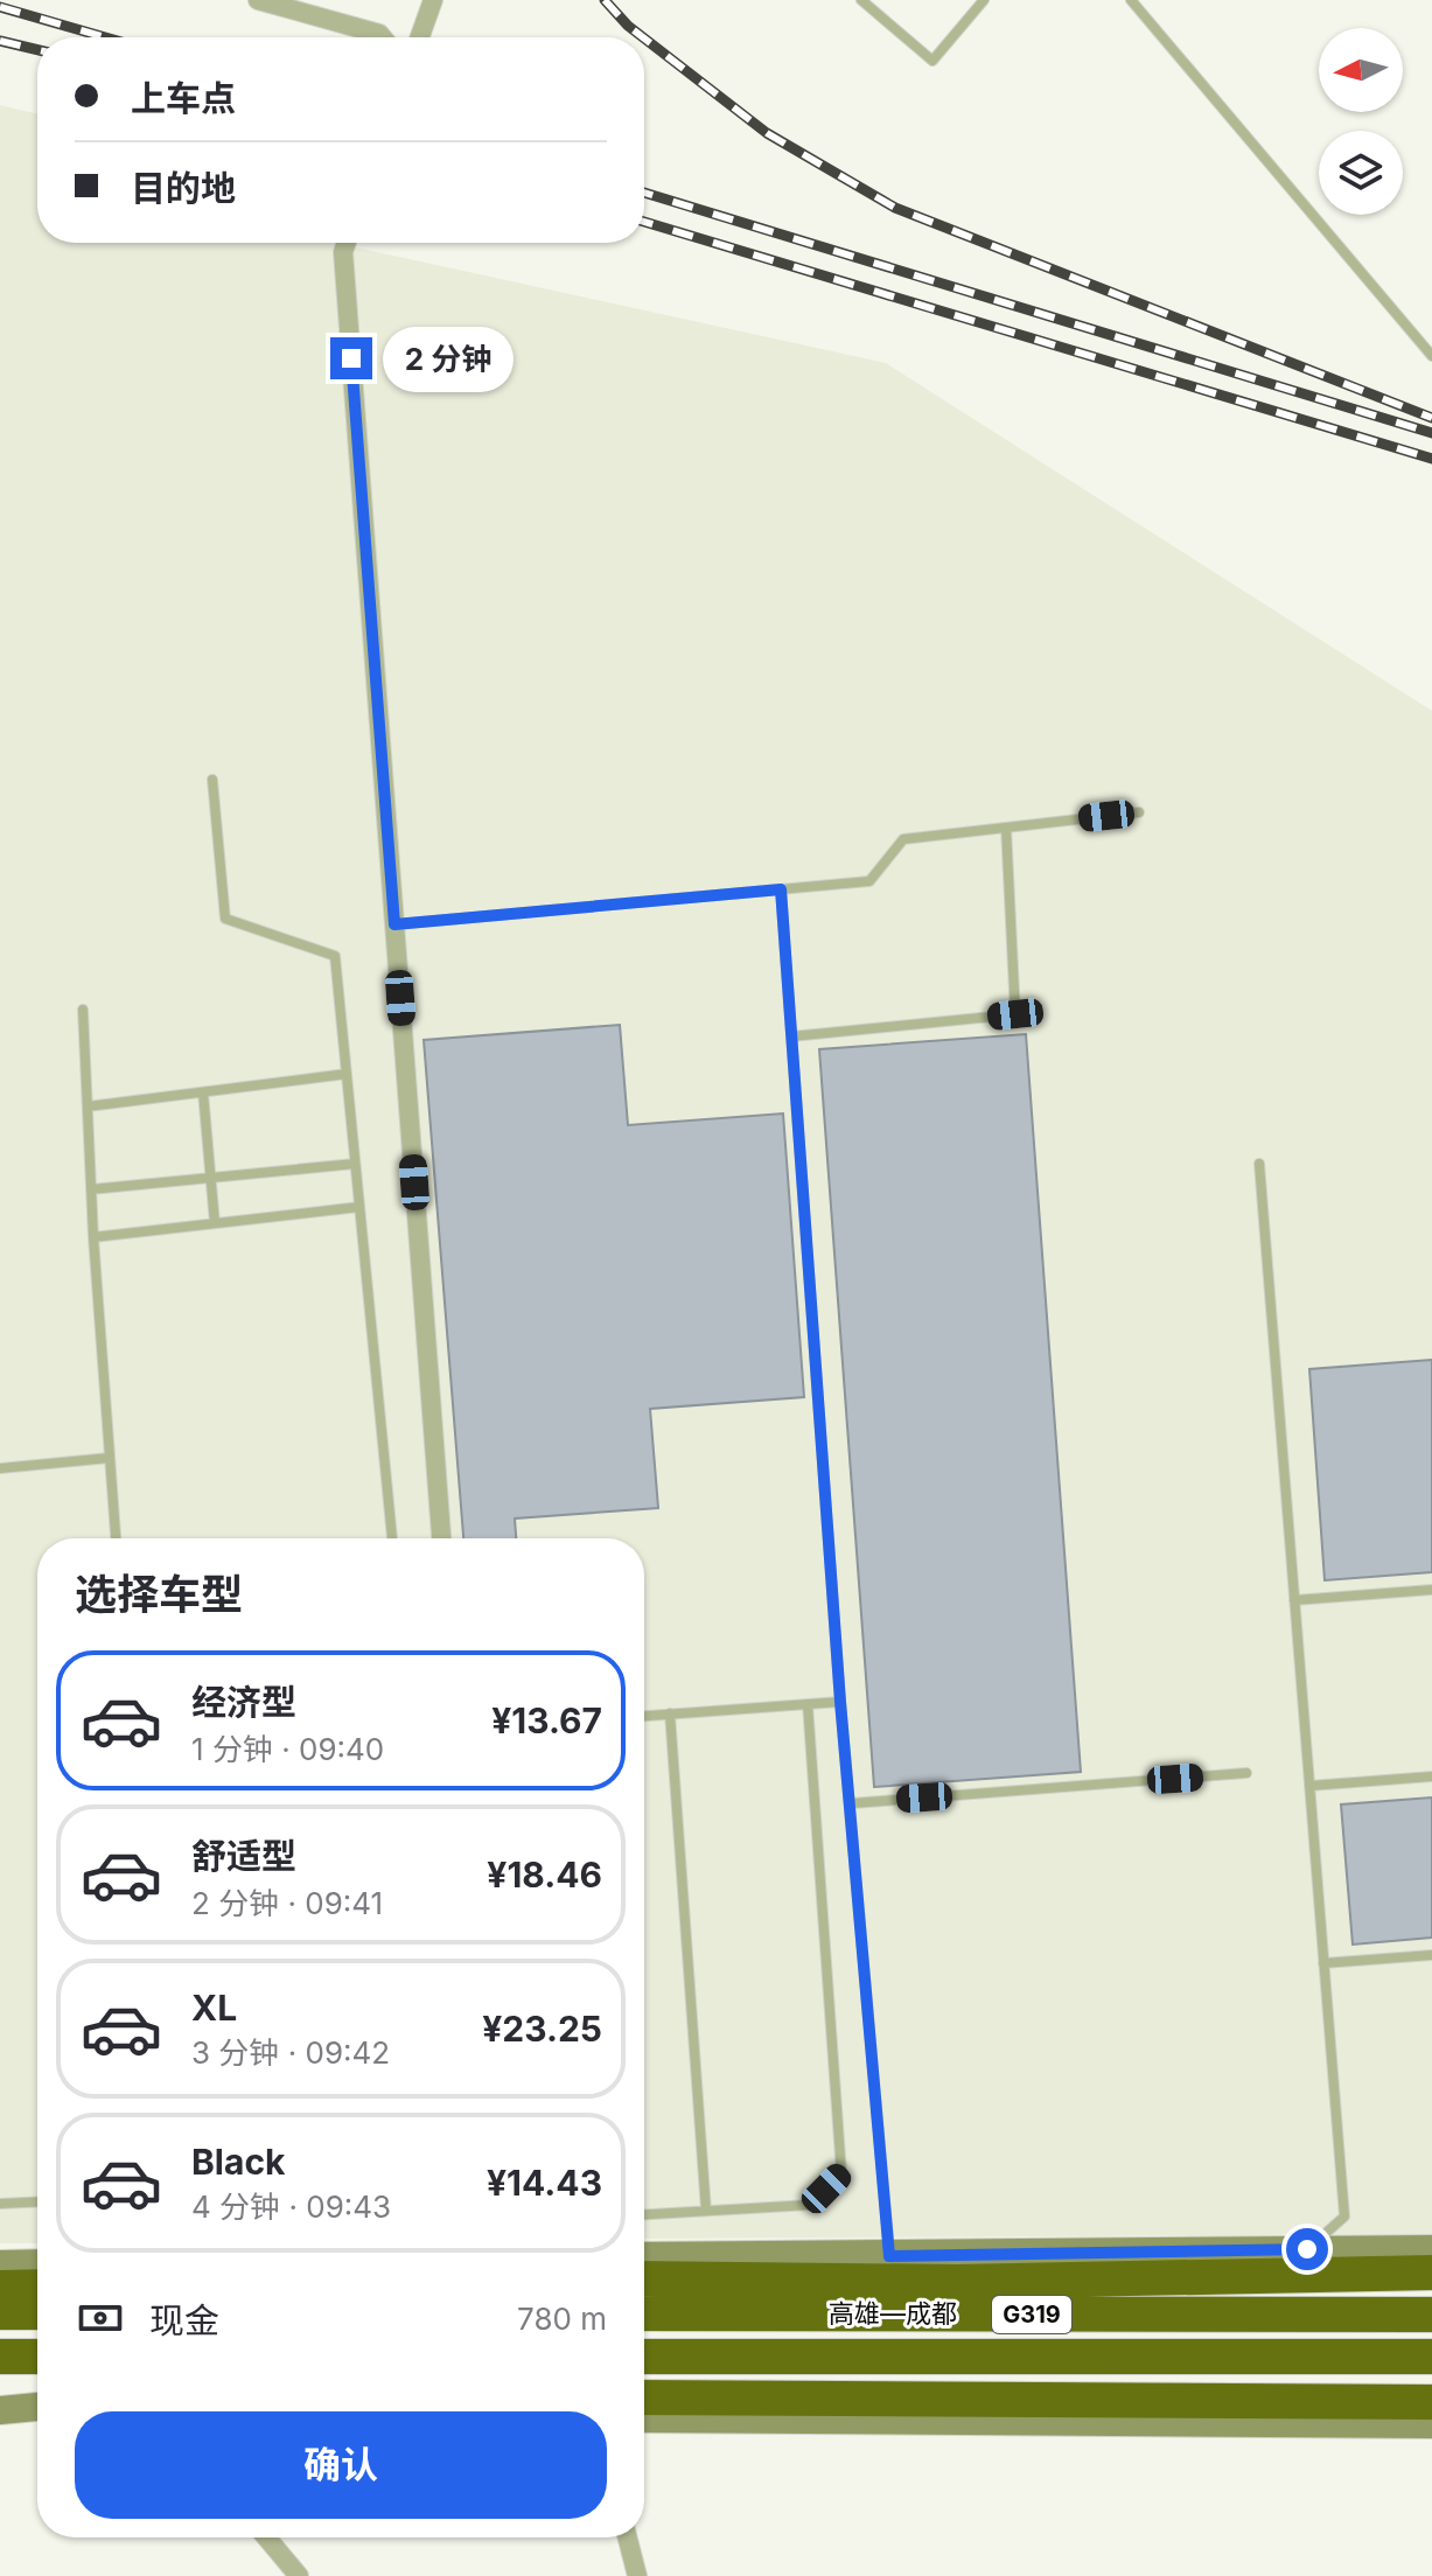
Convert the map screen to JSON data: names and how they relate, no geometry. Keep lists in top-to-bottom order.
{
  "streets": {
    "highway": ["高雄—成都", "G319"]
  },
  "north": "left",
  "page": {
    "banner": ["上车点", "目的地"],
    "bubble": "2 分钟",
    "heading": "选择车型",
    "list": [
      {
        "name": "经济型",
        "note": "1 分钟 · 09:40",
        "value": "¥13.67"
      },
      {
        "name": "舒适型",
        "note": "2 分钟 · 09:41",
        "value": "¥18.46"
      },
      {
        "name": "XL",
        "note": "3 分钟 · 09:42",
        "value": "¥23.25"
      },
      {
        "name": "Black",
        "note": "4 分钟 · 09:43",
        "value": "¥14.43"
      }
    ],
    "pay": ["现金", "780 m"],
    "buttons": "确认"
  }
}
